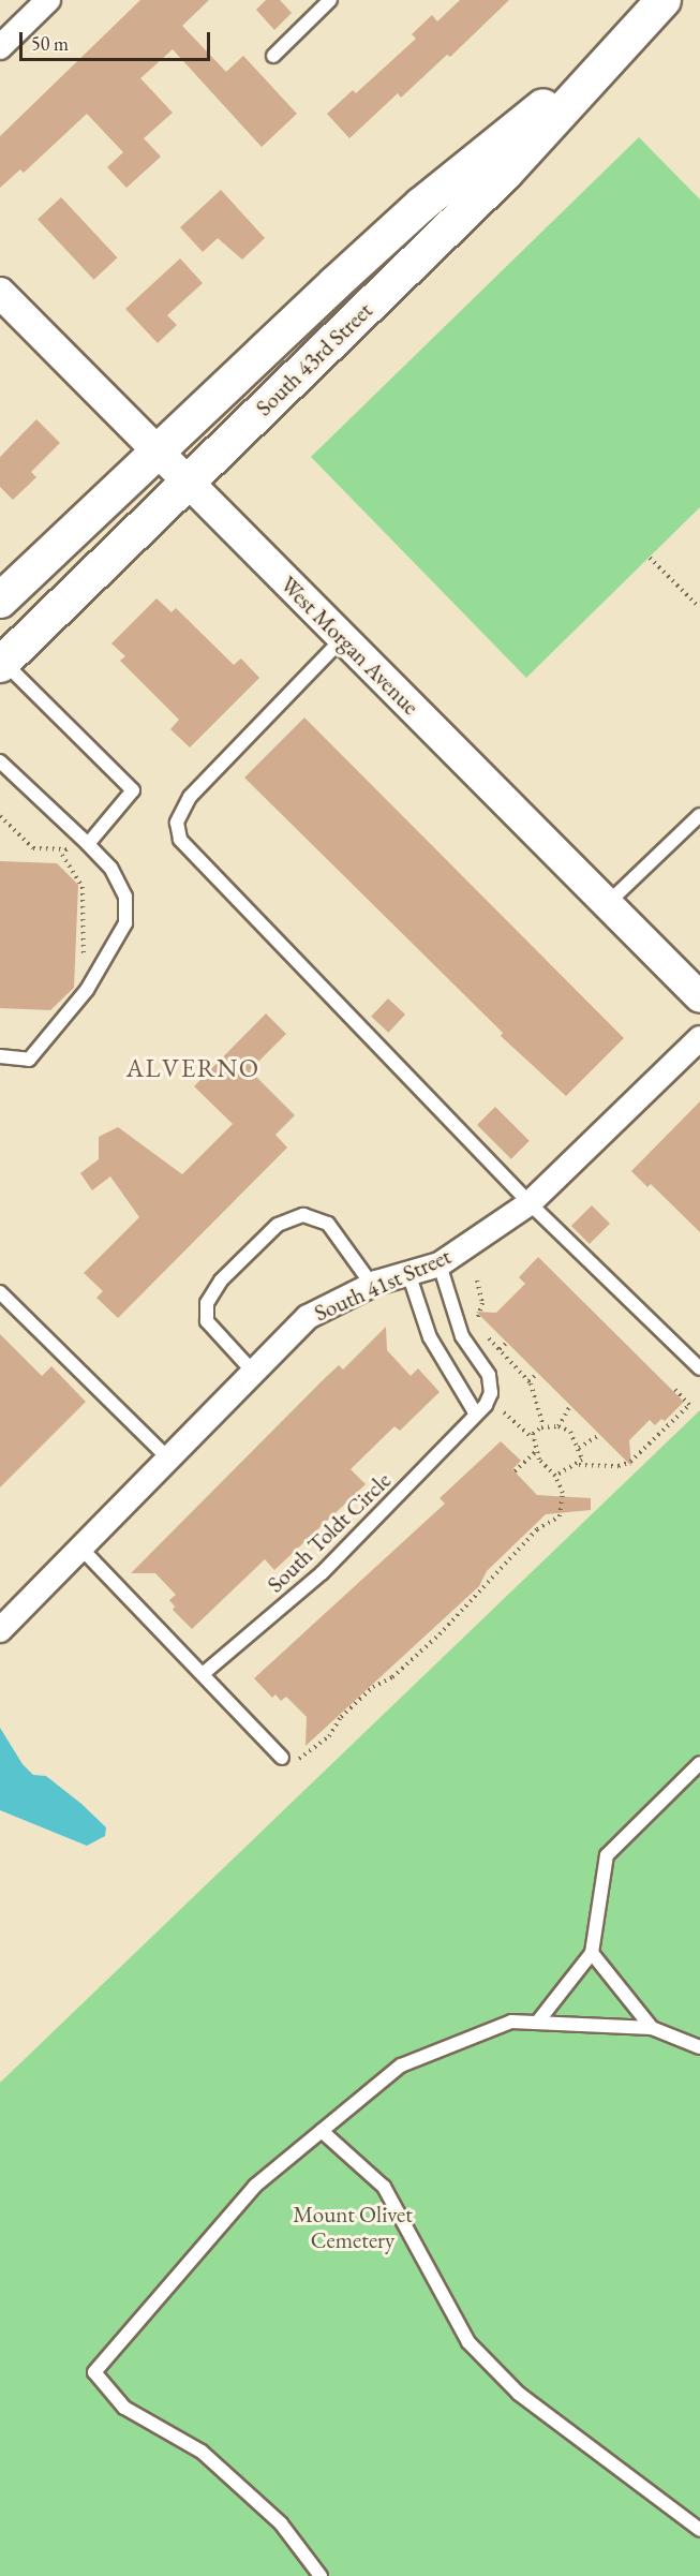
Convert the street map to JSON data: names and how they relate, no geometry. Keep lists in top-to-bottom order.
{
  "streets": {
    "main road": ["South 43rd Street"],
    "street": ["West Morgan Avenue", "South 41st Street"],
    "lane": ["South Toldt Circle"]
  },
  "crossings": [
    ["South 43rd Street", "West Morgan Avenue"]
  ],
  "districts": ["ALVERNO"],
  "parks": ["Mount Olivet Cemetery"],
  "scale_bar": "50 m"
}
